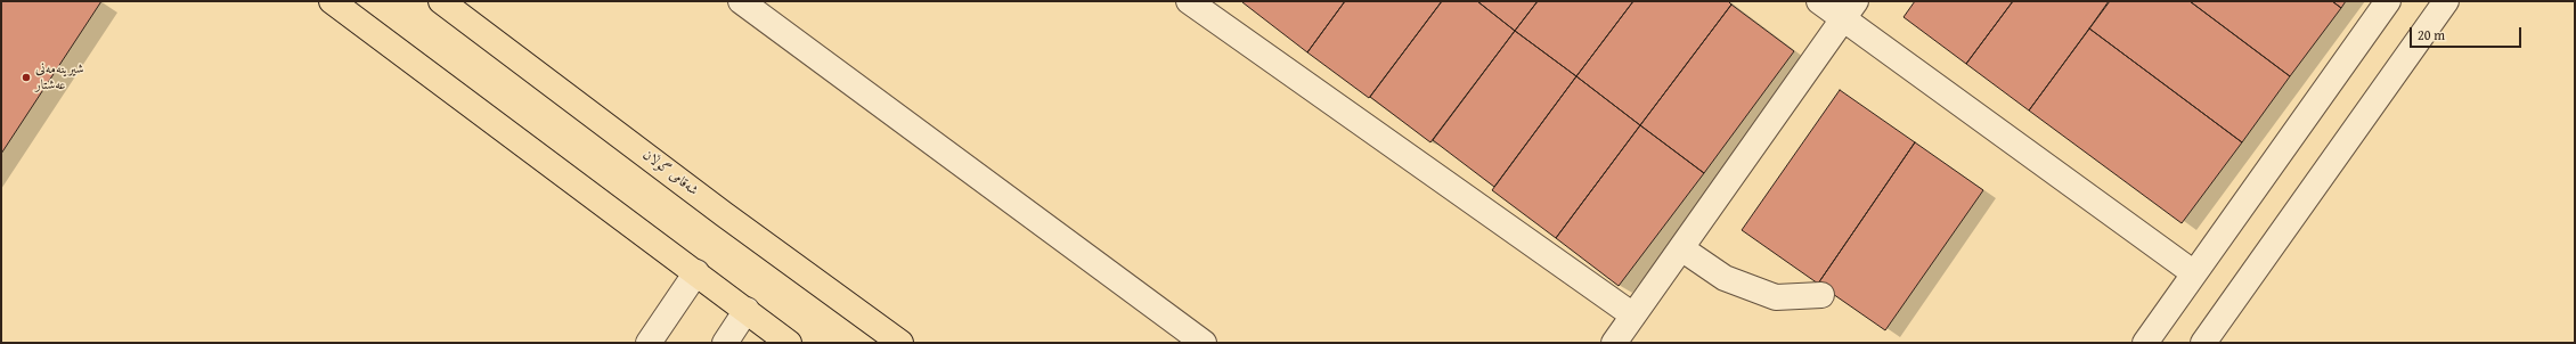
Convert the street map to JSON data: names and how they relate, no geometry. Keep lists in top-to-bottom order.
{
  "streets": {
    "main road": ["شەقامی گوڵان"]
  },
  "places": ["شیرینەمەنی عەشتار"],
  "scale_bar": "20 m"
}
